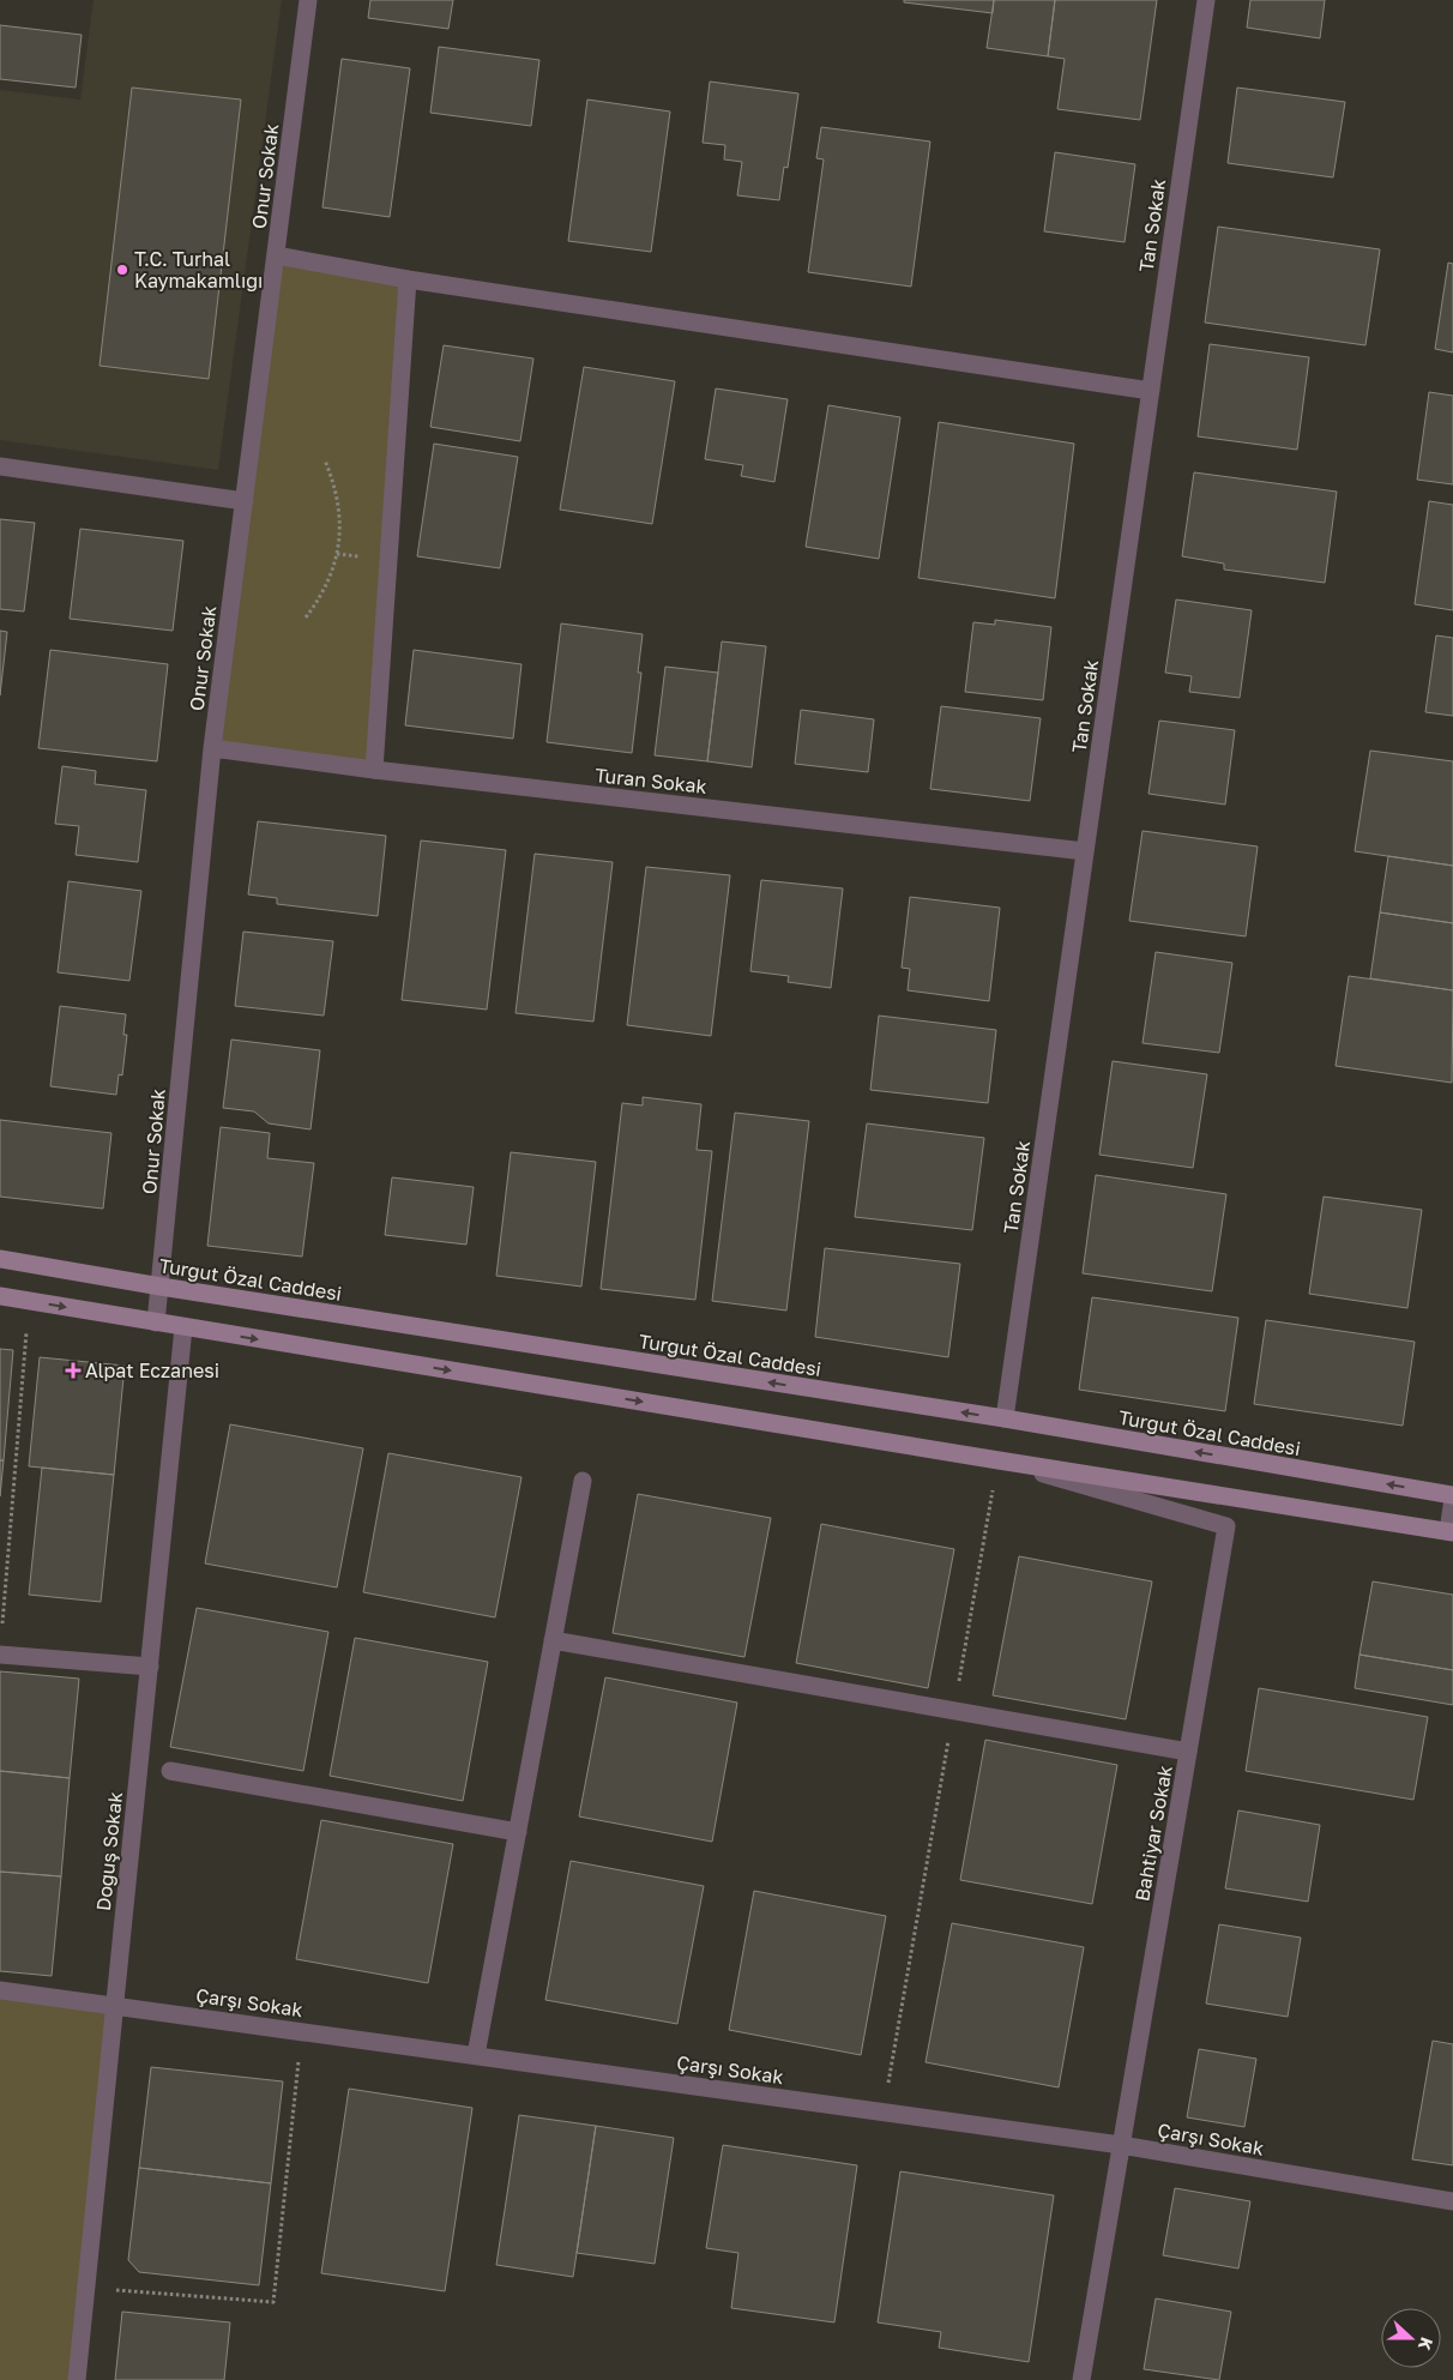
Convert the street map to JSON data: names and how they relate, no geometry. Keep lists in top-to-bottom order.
{
  "streets": {
    "street": [
      "Onur Sokak",
      "Tan Sokak",
      "Turan Sokak",
      "Turgut Özal Caddesi",
      "Bahtiyar Sokak",
      "Doğuş Sokak",
      "Çarşı Sokak"
    ]
  },
  "crossings": [
    ["Onur Sokak", "Turan Sokak"],
    ["Onur Sokak", "Turgut Özal Caddesi"],
    ["Tan Sokak", "Turan Sokak"],
    ["Tan Sokak", "Turgut Özal Caddesi"],
    ["Bahtiyar Sokak", "Çarşı Sokak"],
    ["Doğuş Sokak", "Çarşı Sokak"]
  ],
  "places": {
    "other": ["T.C. Turhal Kaymakamlığı"],
    "health": ["Alpat Eczanesi"]
  },
  "north": "right"
}
